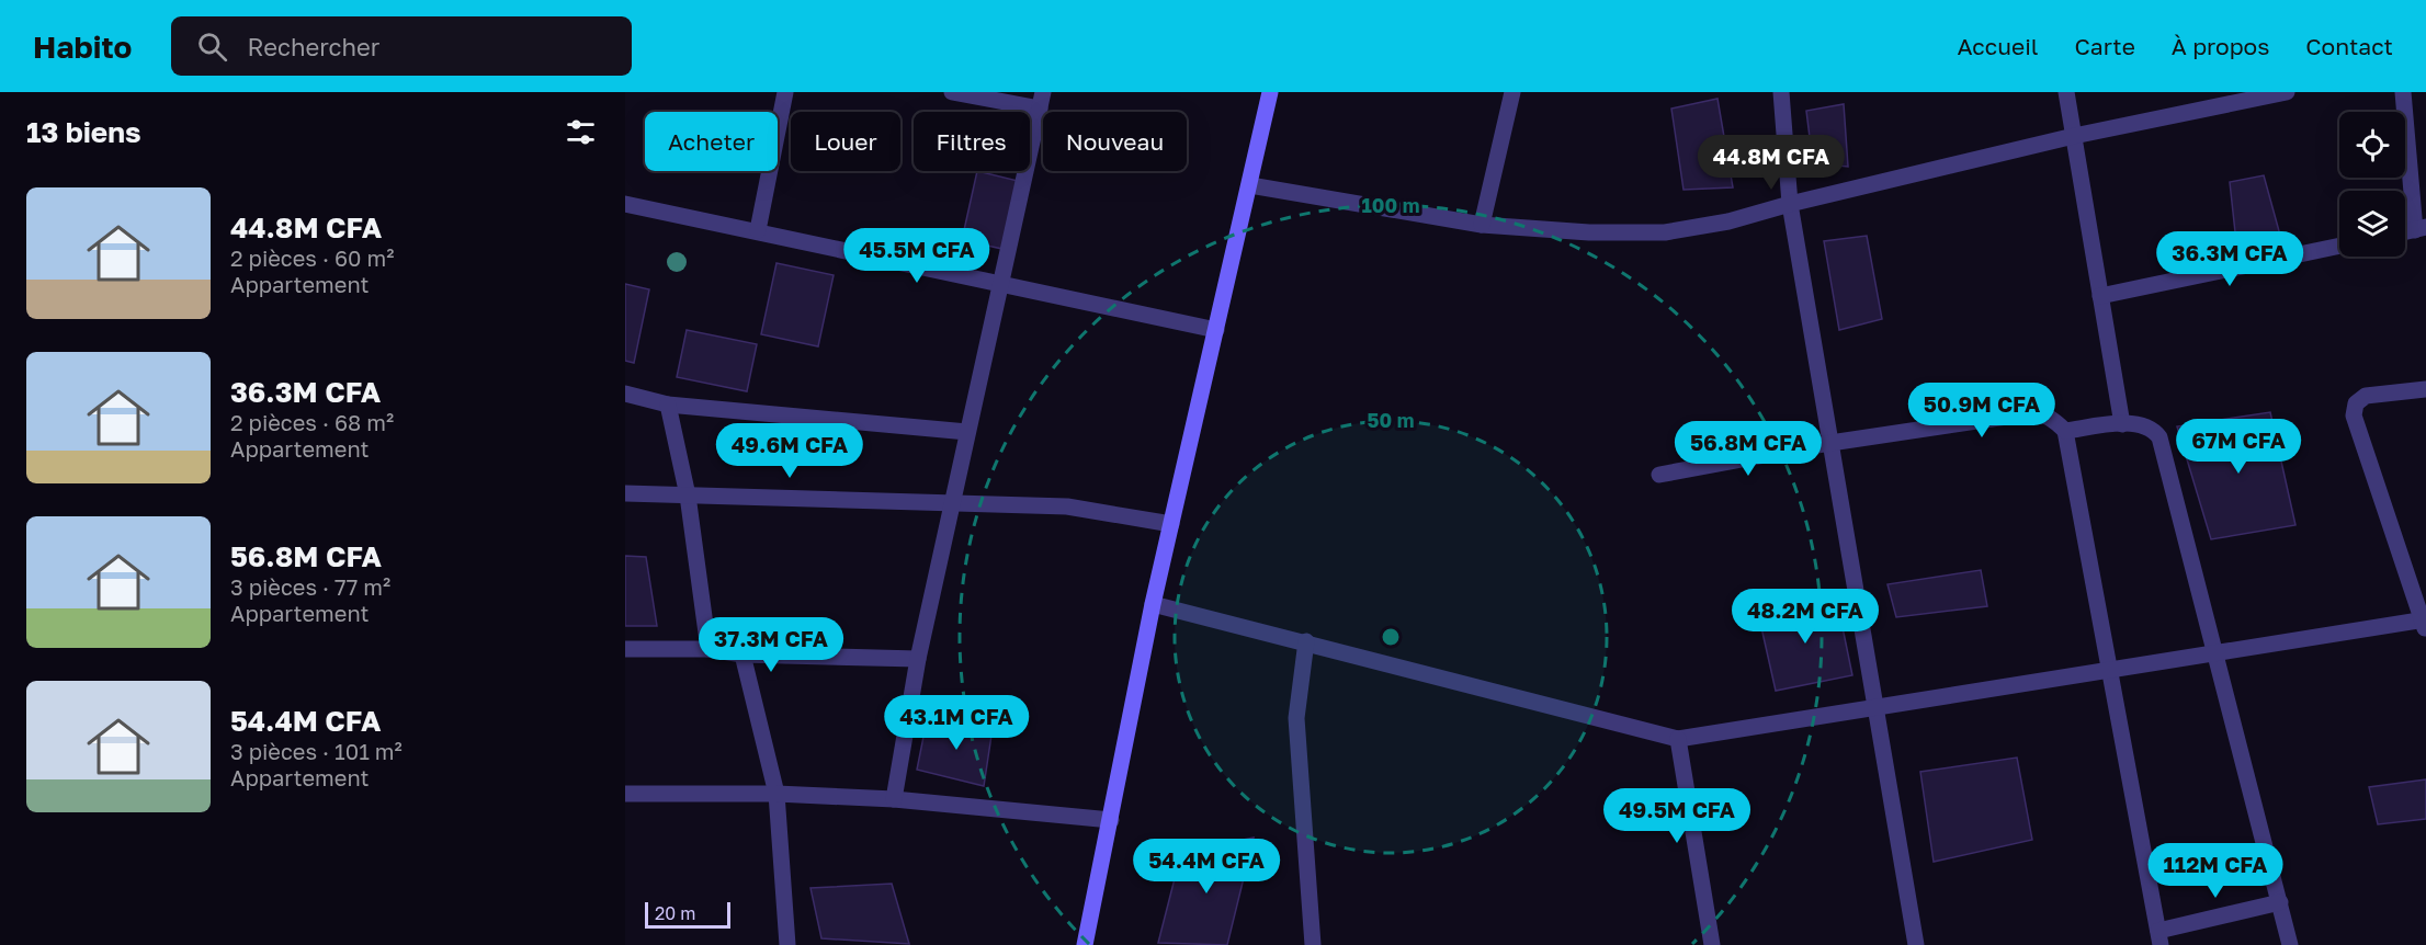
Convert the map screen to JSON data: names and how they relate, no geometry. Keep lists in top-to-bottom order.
{
  "scale_bar": "20 m",
  "page": {
    "header": "Habito",
    "search": "Rechercher",
    "nav": [
      "Accueil",
      "Carte",
      "À propos",
      "Contact"
    ],
    "heading": "13 biens",
    "chip": [
      "Acheter",
      "Louer",
      "Filtres",
      "Nouveau"
    ],
    "price": [
      "44.8M CFA",
      "45.5M CFA",
      "36.3M CFA",
      "50.9M CFA",
      "67M CFA",
      "56.8M CFA",
      "49.6M CFA",
      "48.2M CFA",
      "37.3M CFA",
      "43.1M CFA",
      "49.5M CFA",
      "54.4M CFA",
      "112M CFA"
    ],
    "list": [
      {
        "name": "44.8M CFA",
        "note": "2 pièces · 60 m² · Appartement"
      },
      {
        "name": "36.3M CFA",
        "note": "2 pièces · 68 m² · Appartement"
      },
      {
        "name": "56.8M CFA",
        "note": "3 pièces · 77 m² · Appartement"
      },
      {
        "name": "54.4M CFA",
        "note": "3 pièces · 101 m² · Appartement"
      }
    ],
    "scale": "20 m"
  },
  "rings": ["100 m", "50 m"]
}
